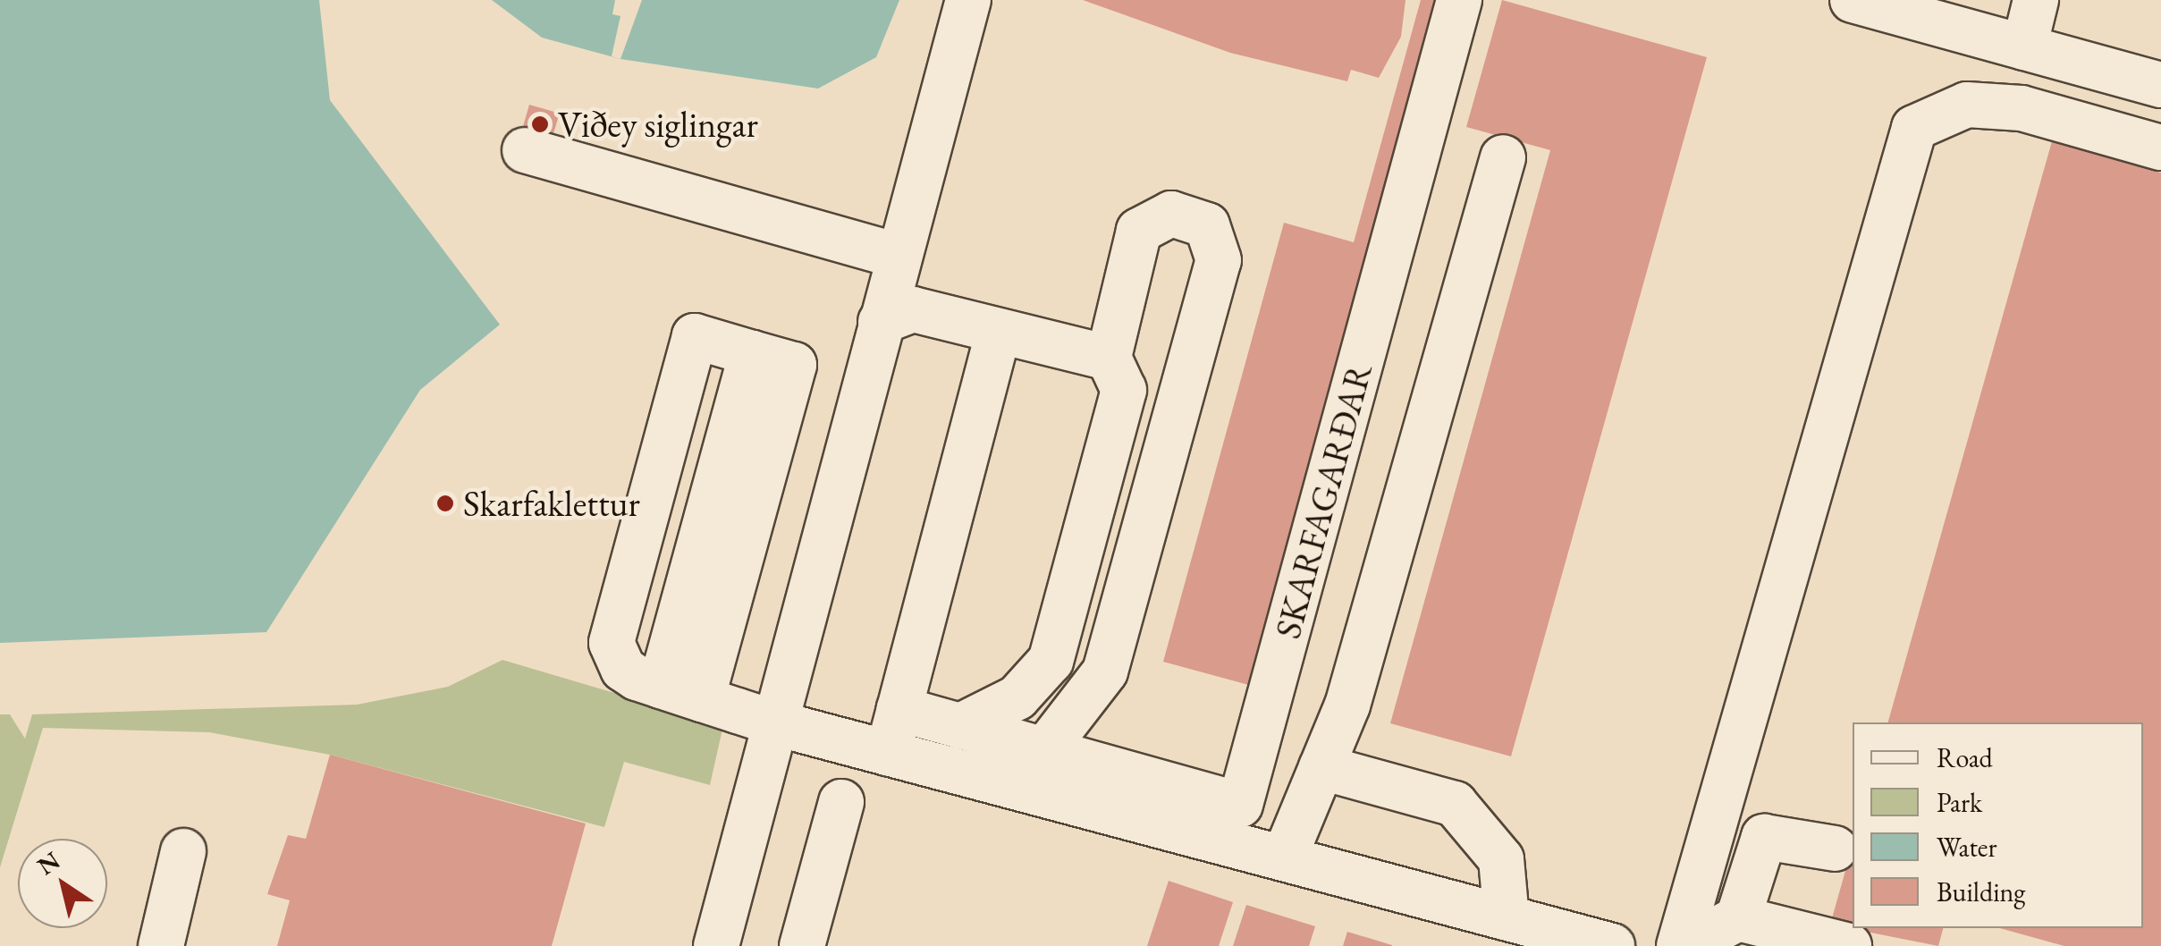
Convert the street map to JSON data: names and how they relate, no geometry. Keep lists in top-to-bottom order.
{
  "streets": {
    "street": ["SKARFAGARÐAR"]
  },
  "places": ["Viðey siglingar", "Skarfaklettur"],
  "legend": [
    "Road",
    "Park",
    "Water",
    "Building"
  ],
  "north": "top left"
}
